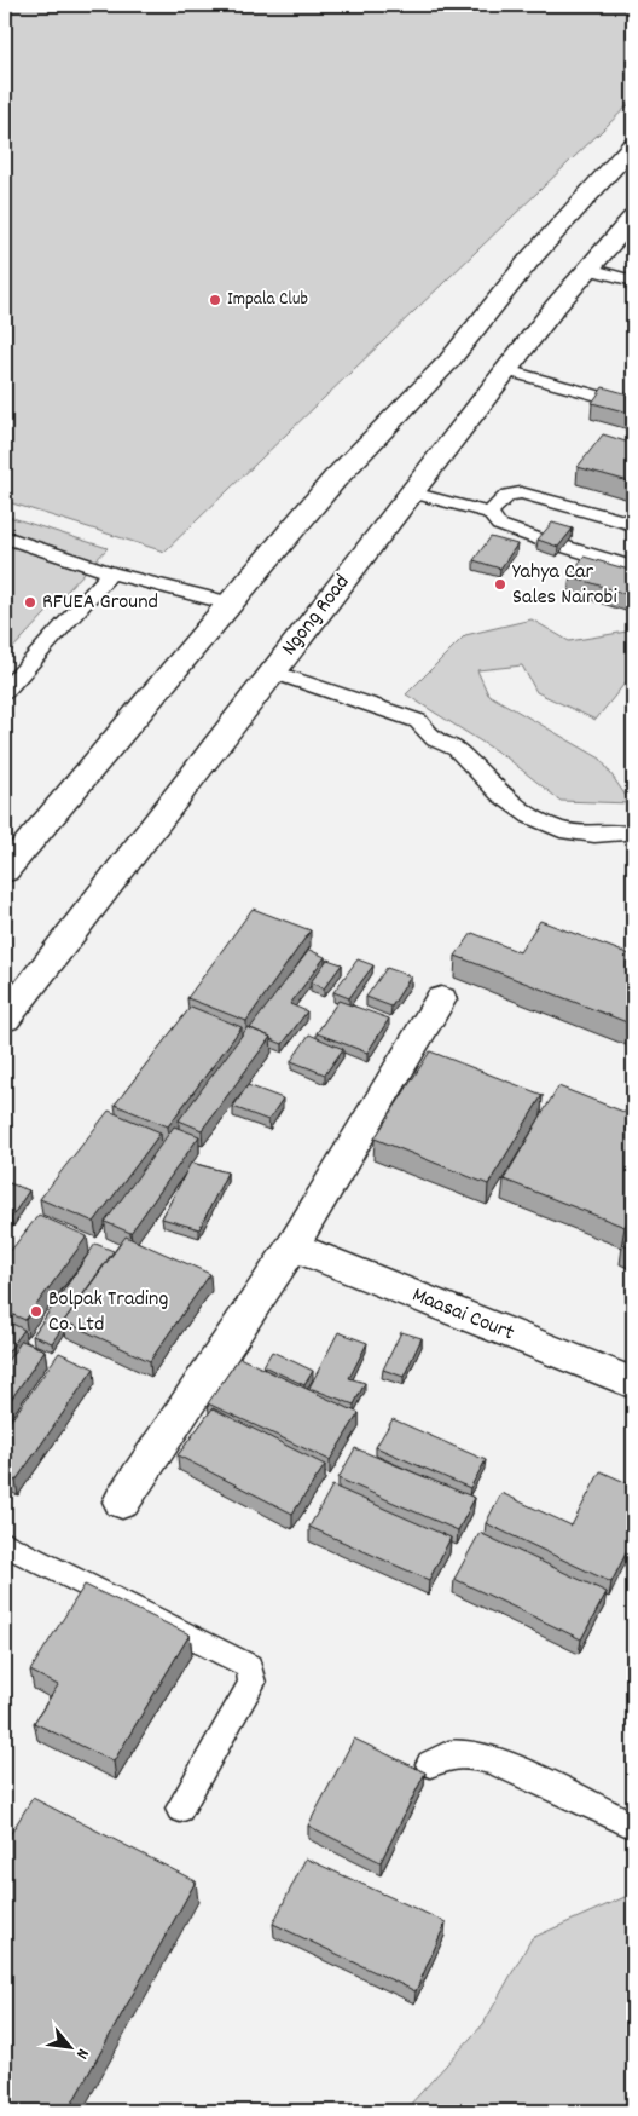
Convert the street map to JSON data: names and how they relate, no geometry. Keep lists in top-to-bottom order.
{
  "streets": {
    "main road": ["Ngong Road", "Maasai Court"]
  },
  "places": [
    "Impala Club",
    "Yahya Car Sales Nairobi",
    "RFUEA Ground",
    "Bolpak Trading Co. Ltd"
  ],
  "north": "bottom right"
}
